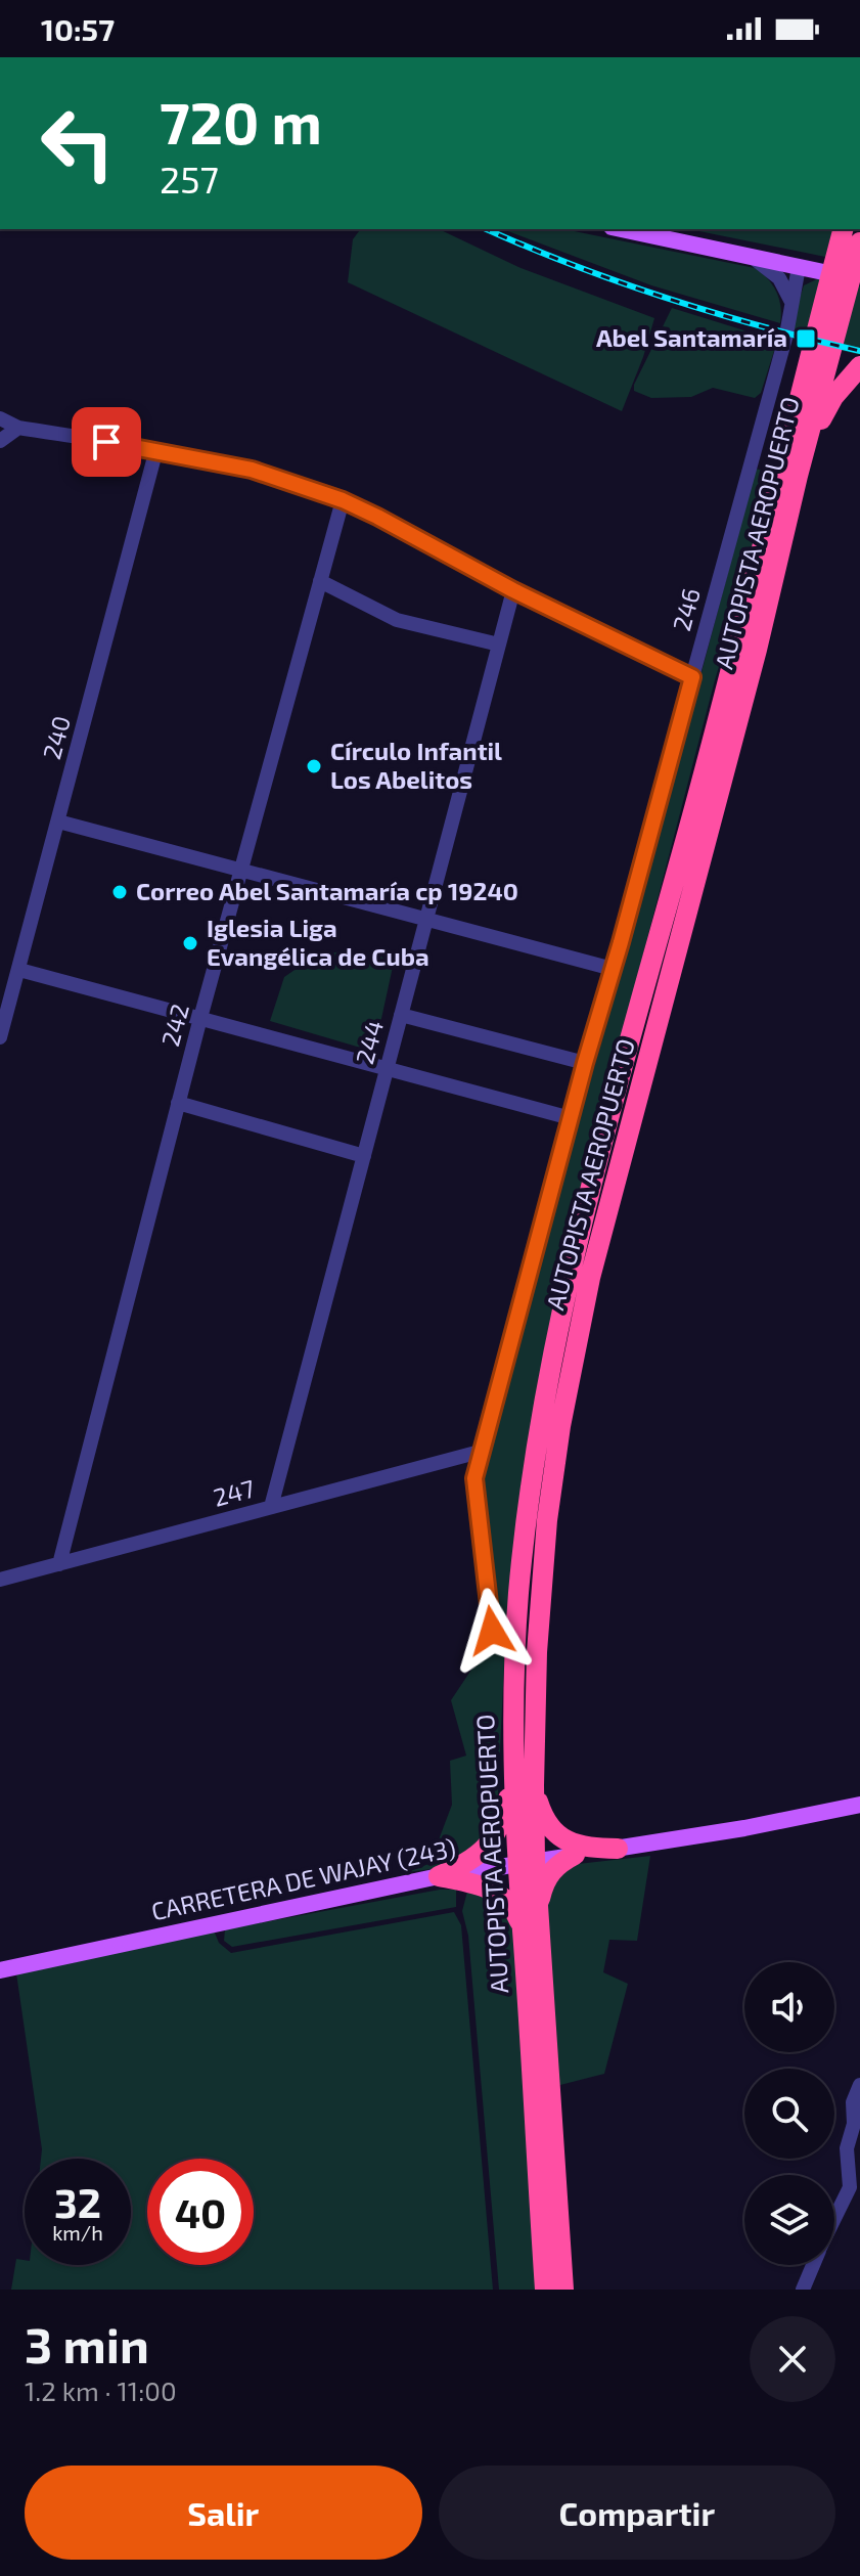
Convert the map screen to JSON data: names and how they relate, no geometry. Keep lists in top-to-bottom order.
{
  "streets": {
    "highway": ["AUTOPISTA AEROPUERTO"],
    "main road": ["CARRETERA DE WAJAY (243)"],
    "street": [
      "246",
      "240",
      "242",
      "244",
      "247"
    ]
  },
  "crossings": [
    ["AUTOPISTA AEROPUERTO", "CARRETERA DE WAJAY (243)"],
    ["246", "247"],
    ["242", "247"],
    ["244", "247"]
  ],
  "places": {
    "transit": ["Abel Santamaría"],
    "other": ["Círculo Infantil Los Abelitos", "Correo Abel Santamaría cp 19240", "Iglesia Liga Evangélica de Cuba"]
  },
  "page": {
    "status": "10:57",
    "turn": ["720 m", "257"],
    "speed": "32 km/h",
    "limit": "40",
    "heading": ["3 min", "1.2 km · 11:00"],
    "buttons": ["Salir", "Compartir"]
  }
}
